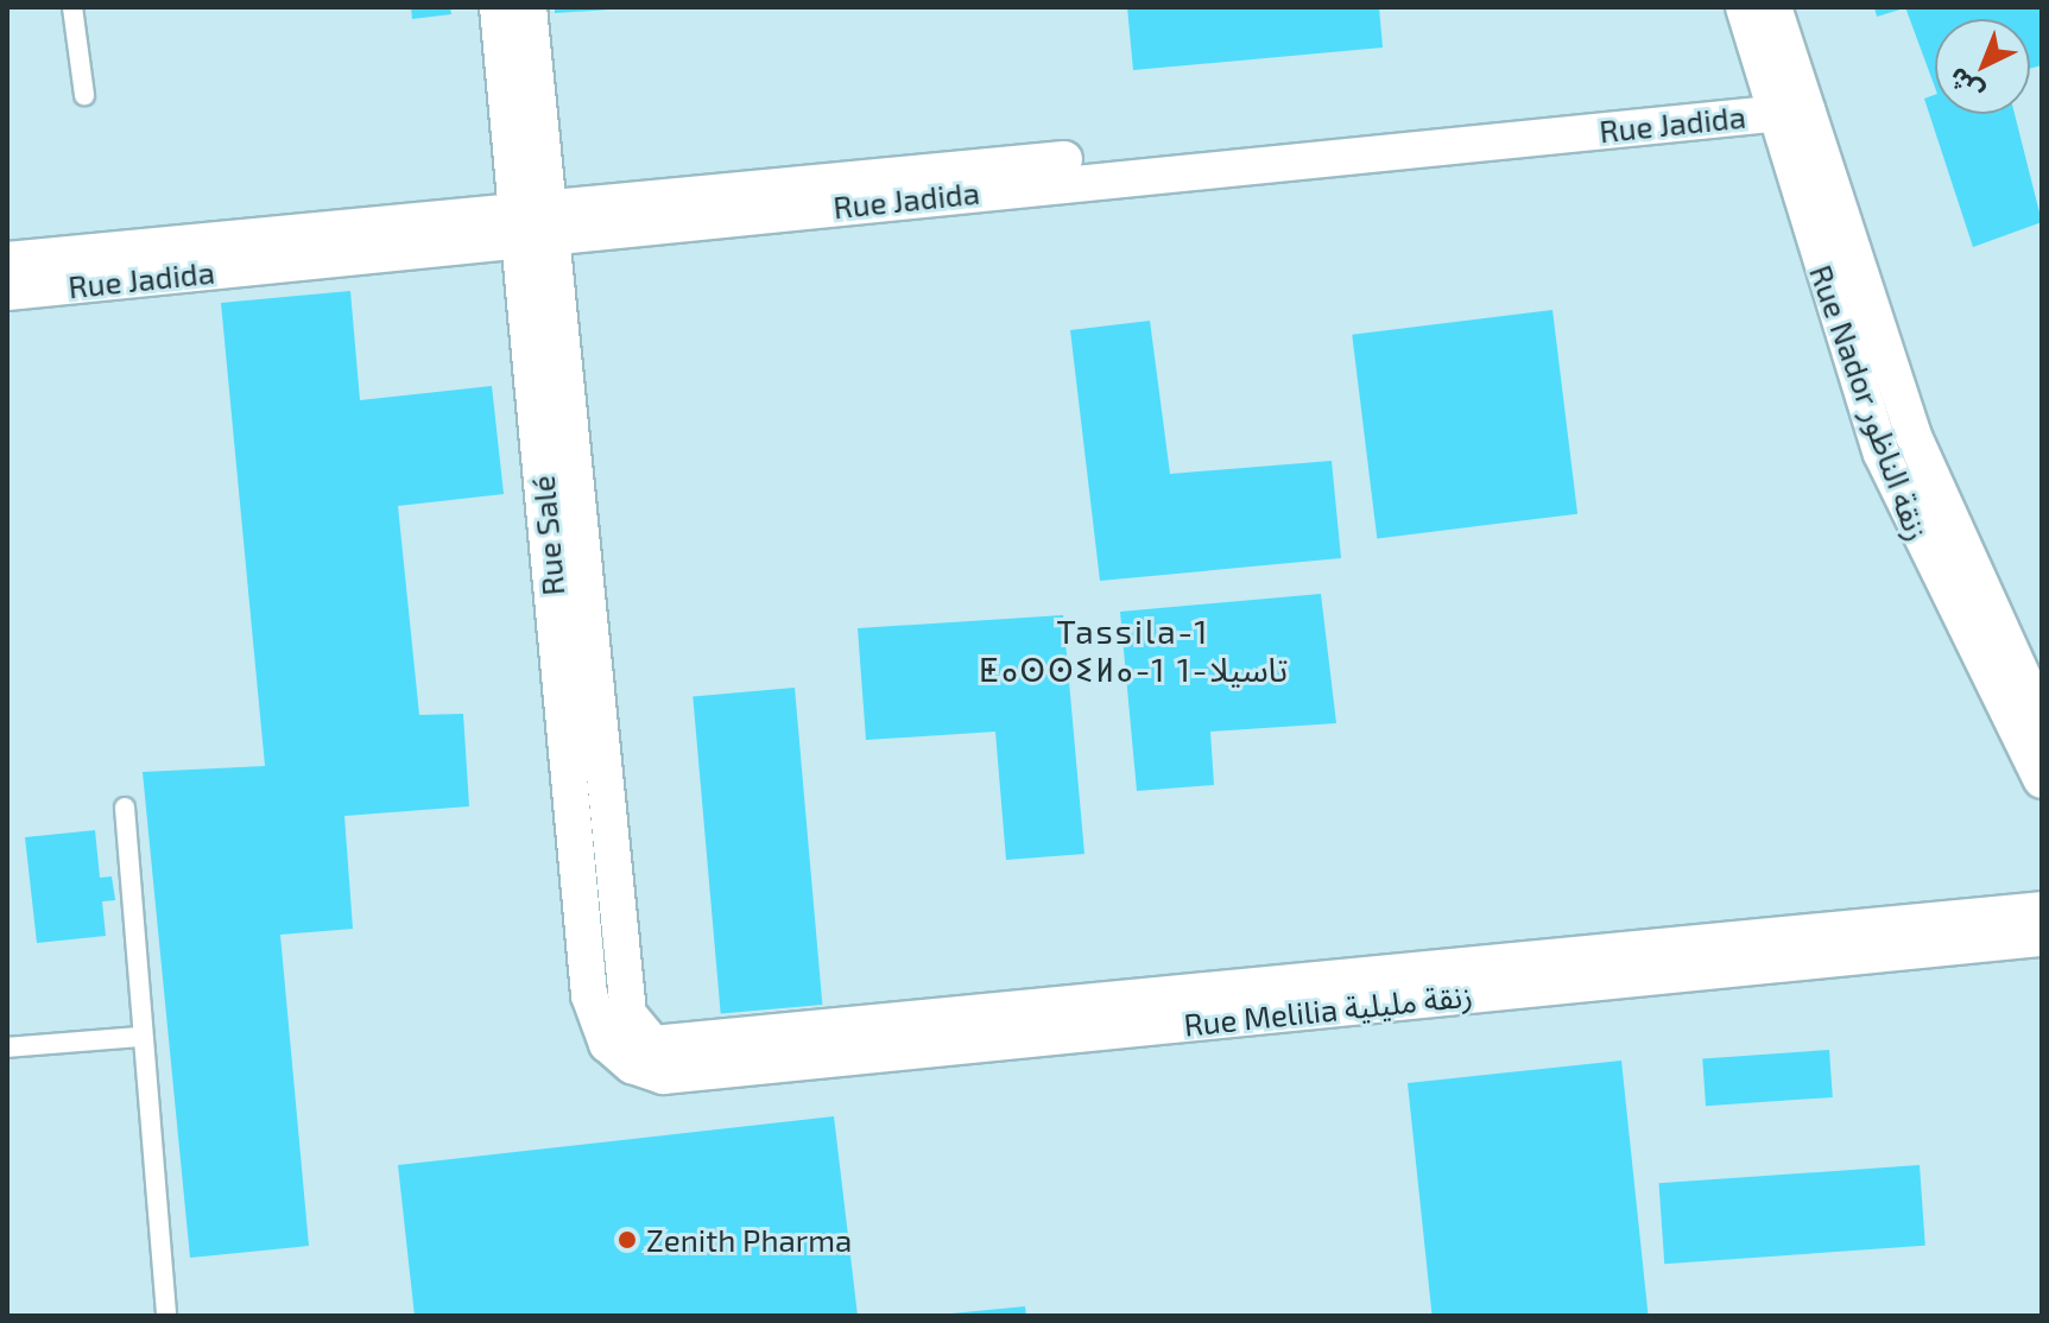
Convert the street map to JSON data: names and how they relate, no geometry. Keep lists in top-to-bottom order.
{
  "streets": {
    "street": [
      "Rue Jadida",
      "Rue Nador زنقة الناظور",
      "Rue Salé",
      "Rue Melilia زنقة مليلية"
    ]
  },
  "crossings": [
    ["Rue Jadida", "Rue Nador زنقة الناظور"],
    ["Rue Jadida", "Rue Salé"],
    ["Rue Salé", "Rue Melilia زنقة مليلية"]
  ],
  "districts": ["Tassila-1 ⵟⴰⵙⵙⵉⵍⴰ-1 1-تاسيلا"],
  "places": ["Zenith Pharma"],
  "north": "bottom left"
}
